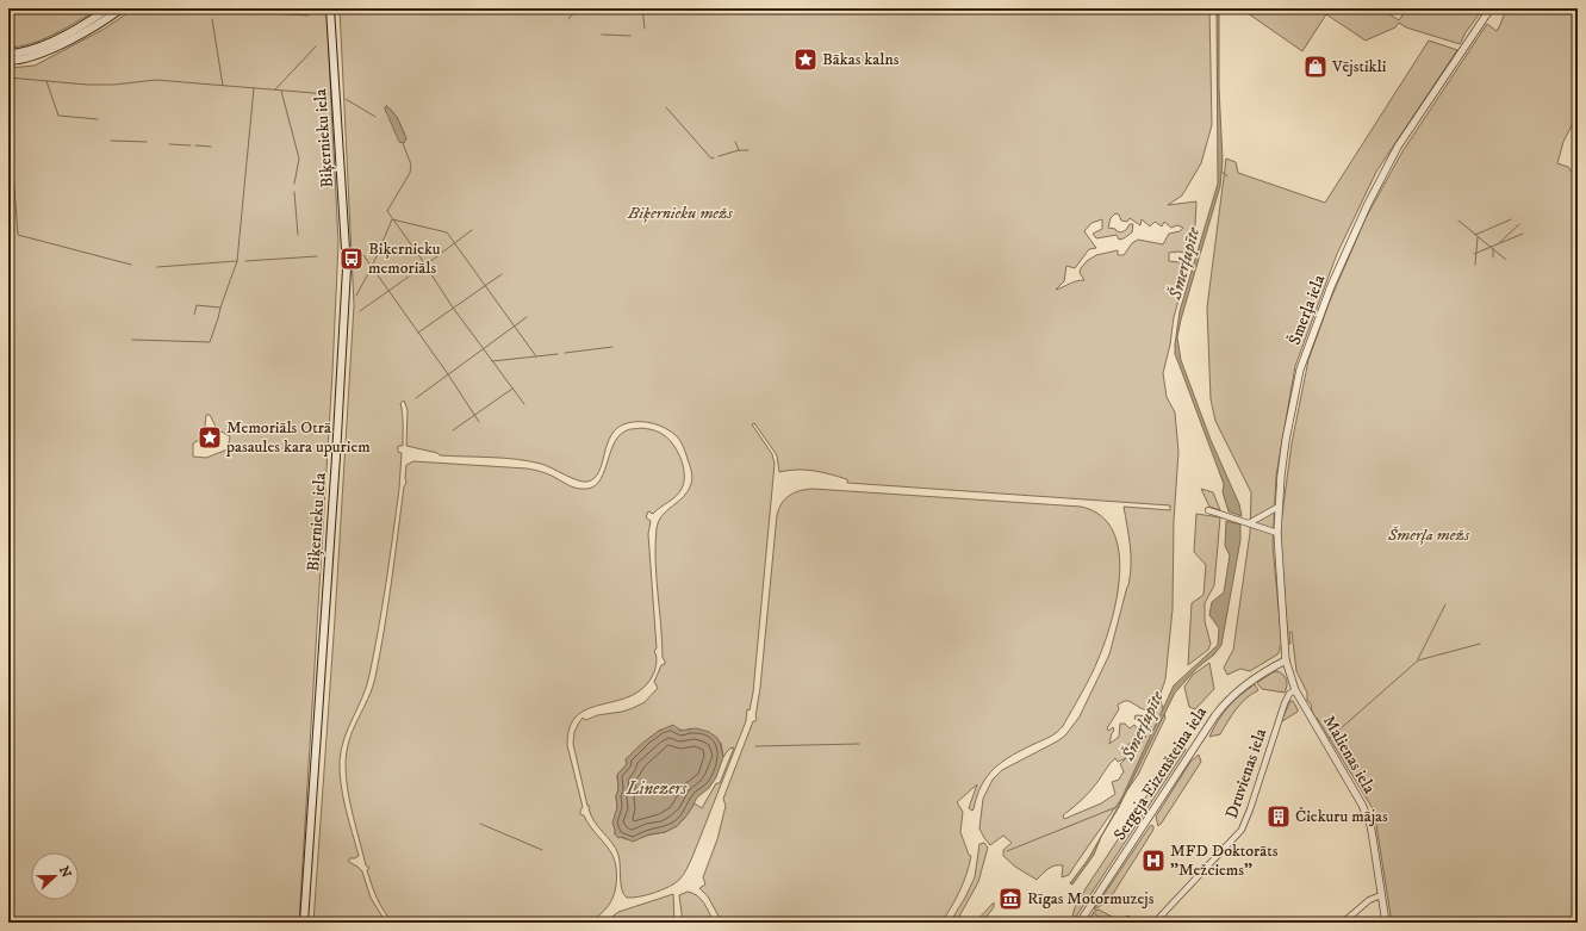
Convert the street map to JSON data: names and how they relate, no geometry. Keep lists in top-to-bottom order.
{
  "streets": {
    "main road": ["Biķernieku iela"],
    "street": [
      "Šmerļa iela",
      "Malienas iela",
      "Sergeja Eizenšteina iela",
      "Druvienas iela"
    ]
  },
  "crossings": [
    ["Šmerļa iela", "Malienas iela"],
    ["Šmerļa iela", "Sergeja Eizenšteina iela"],
    ["Malienas iela", "Sergeja Eizenšteina iela"],
    ["Malienas iela", "Druvienas iela"]
  ],
  "water": ["Šmerļupīte", "Linezers"],
  "parks": ["Biķernieku mežs", "Šmerļa mežs"],
  "places": {
    "place": ["Bākas kalns", "Memoriāls Otrā pasaules kara upuriem"],
    "shop": ["Vējstikli"],
    "bus stop": ["Biķernieku memoriāls"],
    "building": ["Čiekuru mājas"],
    "hospital": ["MFD Doktorāts \"Mežciems\""],
    "museum": ["Rīgas Motormuzejs"]
  },
  "north": "right"
}
